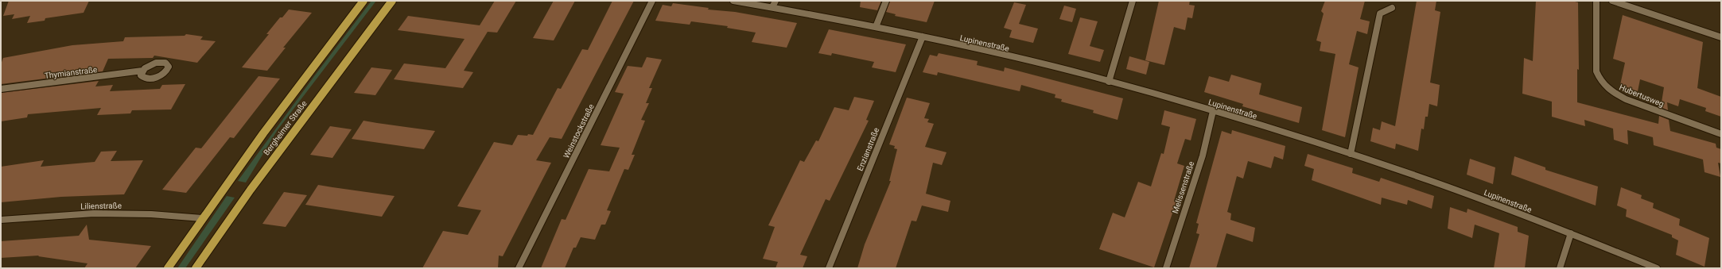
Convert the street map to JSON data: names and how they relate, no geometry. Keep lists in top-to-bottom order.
{
  "streets": {
    "main road": ["Bergheimer Straße"],
    "street": [
      "Lupinenstraße",
      "Thymianstraße",
      "Hubertusweg",
      "Weinstockstraße",
      "Enzianstraße",
      "Melissenstraße",
      "Lilienstraße"
    ]
  },
  "crossings": [
    ["Lupinenstraße", "Enzianstraße"],
    ["Lupinenstraße", "Melissenstraße"],
    ["Bergheimer Straße", "Lilienstraße"]
  ]
}
